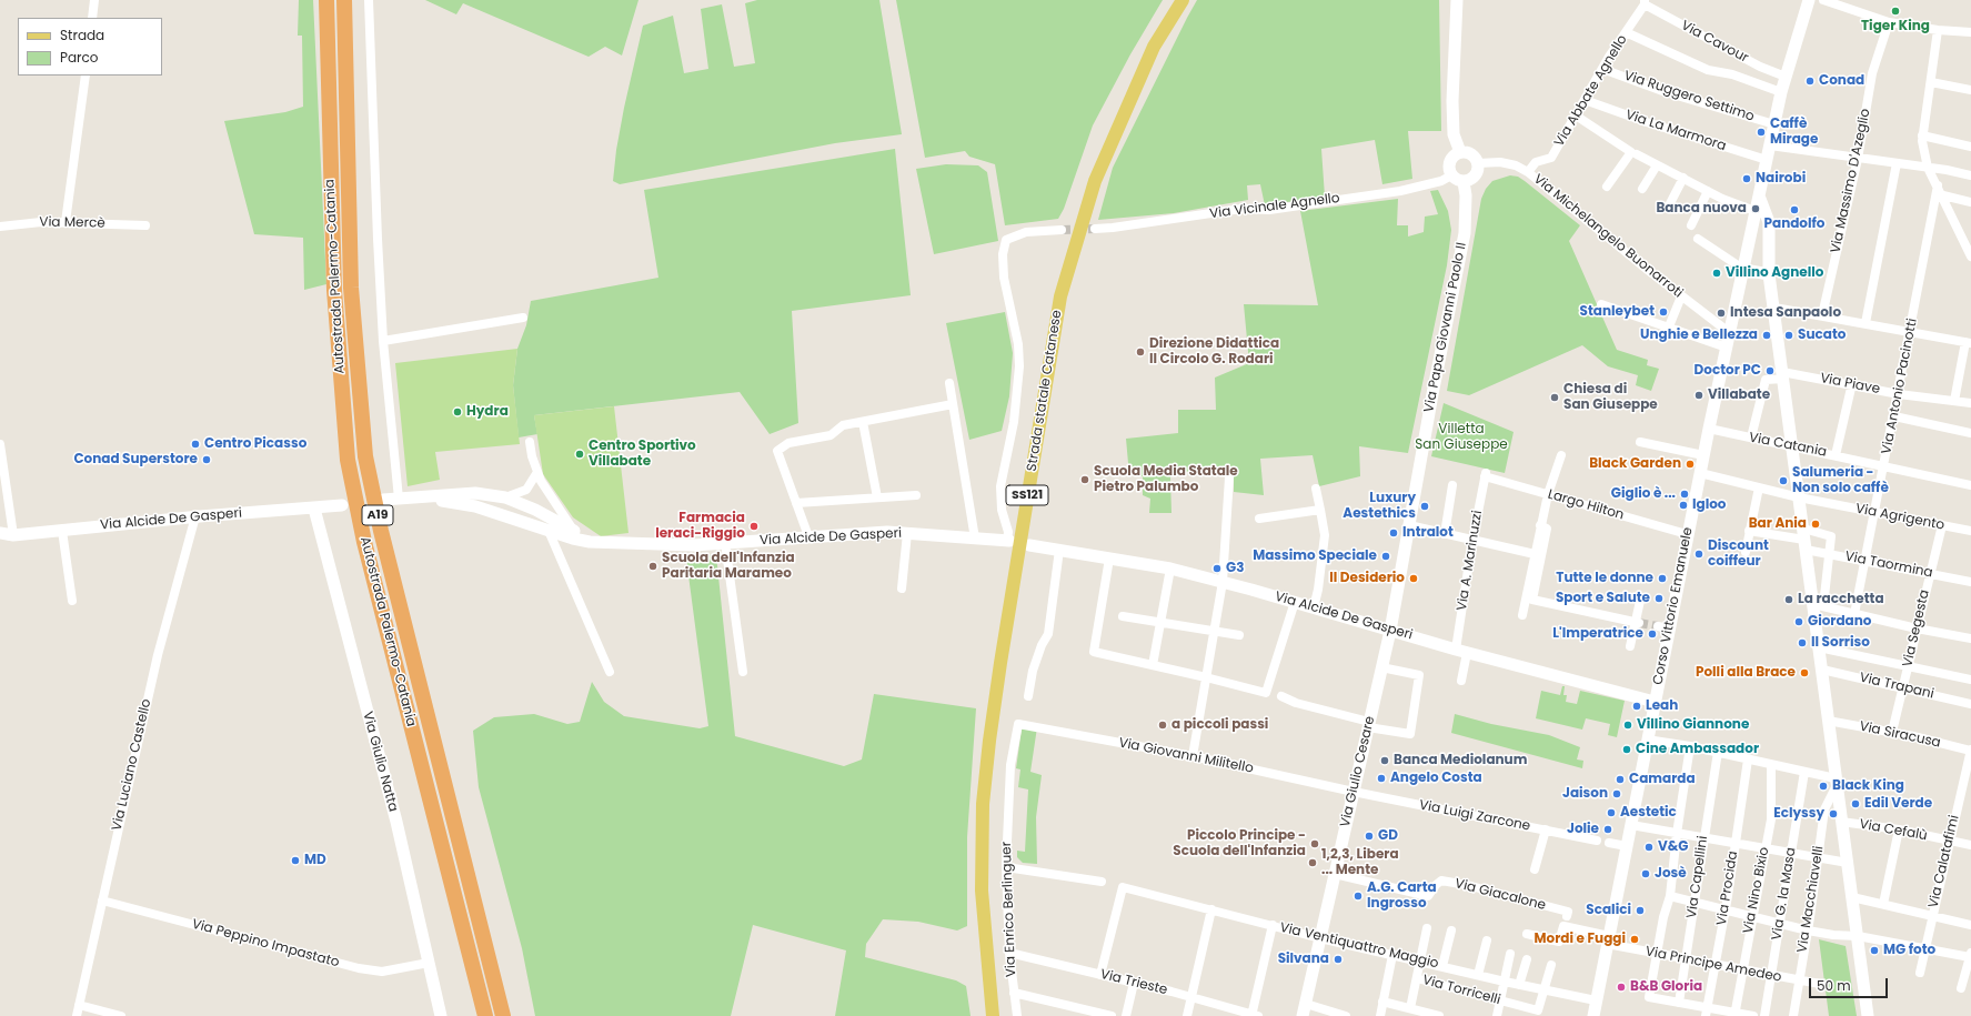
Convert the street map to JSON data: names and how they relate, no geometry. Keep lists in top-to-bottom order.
{
  "streets": {
    "highway": ["Autostrada Palermo-Catania", "A19"],
    "main road": ["Strada statale Catanese", "SS121"],
    "street": [
      "Via Cavour",
      "Via Abbate Agnello",
      "Via Ruggero Settimo",
      "Via La Marmora",
      "Via Massimo D'Azeglio",
      "Via Vicinale Agnello",
      "Via Mercè",
      "Via Michelangelo Buonarroti",
      "Via Papa Giovanni Paolo II",
      "Via Piave",
      "Via Antonio Pacinotti",
      "Via Catania",
      "Largo Hilton",
      "Via Agrigento",
      "Via Alcide De Gasperi",
      "Via A. Marinuzzi",
      "Via Taormina",
      "Corso Vittorio Emanuele",
      "Via Segesta",
      "Via Trapani",
      "Via Siracusa",
      "Via Giovanni Militello",
      "Via Giulio Natta",
      "Via Luciano Castello",
      "Via Giulio Cesare",
      "Via Luigi Zarcone",
      "Via Cefalù",
      "Via Calatafimi",
      "Via Capellini",
      "Via Procida",
      "Via Nino Bixio",
      "Via G. la Masa",
      "Via Giacalone",
      "Via Macchiavelli",
      "Via Enrico Berlinguer",
      "Via Peppino Impastato",
      "Via Ventiquattro Maggio",
      "Via Principe Amedeo",
      "Via Trieste",
      "Via Torricelli"
    ]
  },
  "crossings": [
    ["Via Cavour", "Via Abbate Agnello"],
    ["Via Cavour", "Corso Vittorio Emanuele"],
    ["Via Abbate Agnello", "Via Ruggero Settimo"],
    ["Via Abbate Agnello", "Via La Marmora"],
    ["Via Abbate Agnello", "Via Michelangelo Buonarroti"],
    ["Via Ruggero Settimo", "Corso Vittorio Emanuele"],
    ["Via La Marmora", "Corso Vittorio Emanuele"],
    ["Via Vicinale Agnello", "Via Michelangelo Buonarroti"],
    ["Via Vicinale Agnello", "Via Papa Giovanni Paolo II"],
    ["Via Michelangelo Buonarroti", "Via Papa Giovanni Paolo II"],
    ["Via Michelangelo Buonarroti", "Corso Vittorio Emanuele"],
    ["Via Papa Giovanni Paolo II", "Via Alcide De Gasperi"],
    ["Via Papa Giovanni Paolo II", "Via Giulio Cesare"],
    ["Via Piave", "Via Antonio Pacinotti"],
    ["Via Antonio Pacinotti", "Via Catania"],
    ["Via Antonio Pacinotti", "Via Agrigento"],
    ["Via Antonio Pacinotti", "Via Taormina"],
    ["Via Catania", "Corso Vittorio Emanuele"],
    ["Largo Hilton", "Via A. Marinuzzi"],
    ["Largo Hilton", "Corso Vittorio Emanuele"],
    ["Via Agrigento", "Corso Vittorio Emanuele"],
    ["Via Agrigento", "Via Segesta"],
    ["Via Alcide De Gasperi", "Via A. Marinuzzi"],
    ["Via Alcide De Gasperi", "Corso Vittorio Emanuele"],
    ["Via Alcide De Gasperi", "Via Giulio Natta"],
    ["Via Alcide De Gasperi", "Via Luciano Castello"],
    ["Via Alcide De Gasperi", "Via Giulio Cesare"],
    ["Via Taormina", "Via Segesta"],
    ["Corso Vittorio Emanuele", "Via Ventiquattro Maggio"],
    ["Corso Vittorio Emanuele", "Via Principe Amedeo"],
    ["Via Segesta", "Via Trapani"],
    ["Via Segesta", "Via Siracusa"],
    ["Via Siracusa", "Via Calatafimi"],
    ["Via Giovanni Militello", "Via Giulio Cesare"],
    ["Via Giovanni Militello", "Via Luigi Zarcone"],
    ["Via Giovanni Militello", "Via Enrico Berlinguer"],
    ["Via Giulio Natta", "Via Peppino Impastato"],
    ["Via Luciano Castello", "Via Peppino Impastato"],
    ["Via Giulio Cesare", "Via Luigi Zarcone"],
    ["Via Giulio Cesare", "Via Giacalone"],
    ["Via Giulio Cesare", "Via Ventiquattro Maggio"],
    ["Via Cefalù", "Via Calatafimi"],
    ["Via Capellini", "Via Principe Amedeo"],
    ["Via Procida", "Via Principe Amedeo"],
    ["Via Nino Bixio", "Via Principe Amedeo"],
    ["Via G. la Masa", "Via Principe Amedeo"],
    ["Via Giacalone", "Via Principe Amedeo"],
    ["Via Macchiavelli", "Via Principe Amedeo"],
    ["Via Enrico Berlinguer", "Via Trieste"],
    ["Via Ventiquattro Maggio", "Via Trieste"],
    ["Via Ventiquattro Maggio", "Via Torricelli"]
  ],
  "parks": ["Villetta San Giuseppe"],
  "places": [
    "Tiger King",
    "Conad",
    "Caffè Mirage",
    "Nairobi",
    "Banca nuova",
    "Pandolfo",
    "Villino Agnello",
    "Stanleybet",
    "Intesa Sanpaolo",
    "Unghie e Bellezza",
    "Sucato",
    "Direzione Didattica II Circolo G. Rodari",
    "Doctor PC",
    "Villabate",
    "Chiesa di San Giuseppe",
    "Hydra",
    "Centro Picasso",
    "Centro Sportivo Villabate",
    "Conad Superstore",
    "Black Garden",
    "Scuola Media Statale Pietro Palumbo",
    "Salumeria - Non solo caffè",
    "Giglio è ...",
    "Igloo",
    "Luxury Aestethics",
    "Bar Ania",
    "Farmacia Ieraci-Riggio",
    "Intralot",
    "Discount coiffeur",
    "Massimo Speciale",
    "Scuola dell'Infanzia Paritaria Marameo",
    "G3",
    "Il Desiderio",
    "Tutte le donne",
    "Sport e Salute",
    "La racchetta",
    "Giordano",
    "L'Imperatrice",
    "Il Sorriso",
    "Polli alla Brace",
    "Leah",
    "a piccoli passi",
    "Villino Giannone",
    "Cine Ambassador",
    "Banca Mediolanum",
    "Angelo Costa",
    "Camarda",
    "Black King",
    "Jaison",
    "Edil Verde",
    "Aestetic",
    "Eclyssy",
    "Jolie",
    "GD",
    "Piccolo Principe - Scuola dell'Infanzia",
    "V&G",
    "MD",
    "1,2,3, Libera ... Mente",
    "Josè",
    "A.G. Carta Ingrosso",
    "Scalici",
    "Mordi e Fuggi",
    "MG foto",
    "Silvana",
    "B&B Gloria"
  ],
  "legend": ["Strada", "Parco"],
  "scale_bar": "50 m"
}
